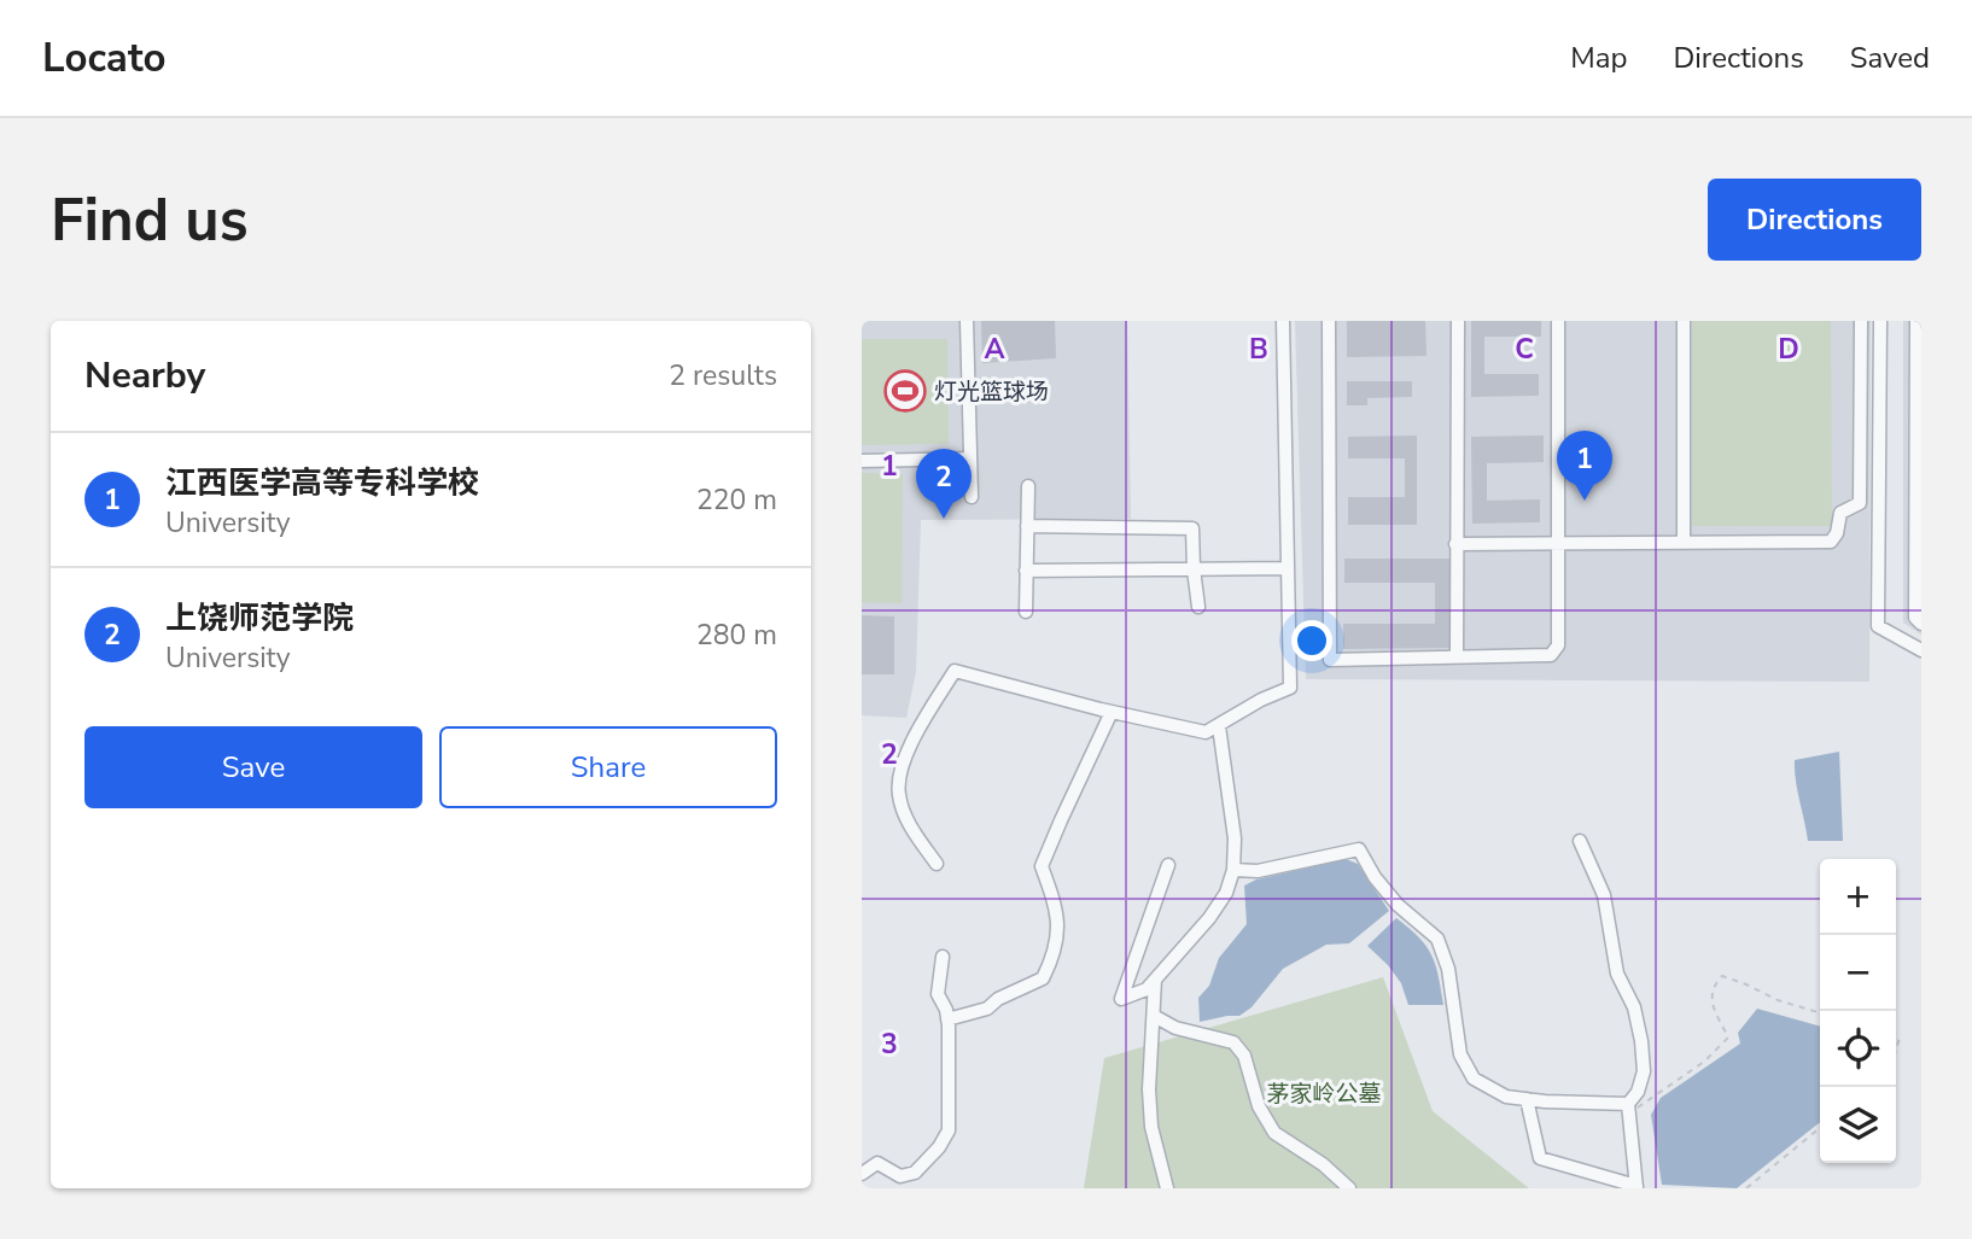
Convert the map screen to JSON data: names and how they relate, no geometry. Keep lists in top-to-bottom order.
{
  "parks": ["茅家岭公墓"],
  "places": {
    "sports": ["灯光篮球场"]
  },
  "page": {
    "header": "Locato",
    "nav": ["Map", "Directions", "Saved"],
    "buttons": [
      "Directions",
      ["Save", "Share"]
    ],
    "title": "Find us",
    "heading": ["Nearby", "2 results"],
    "list": [
      {
        "mark": "1",
        "name": "江西医学高等专科学校",
        "note": "University",
        "value": "220 m"
      },
      {
        "mark": "2",
        "name": "上饶师范学院",
        "note": "University",
        "value": "280 m"
      }
    ],
    "pins": ["1", "2"],
    "map_buttons": ["+", "−"]
  },
  "grid": {
    "columns": [
      "A",
      "B",
      "C",
      "D"
    ],
    "rows": ["1", "2", "3"]
  }
}
